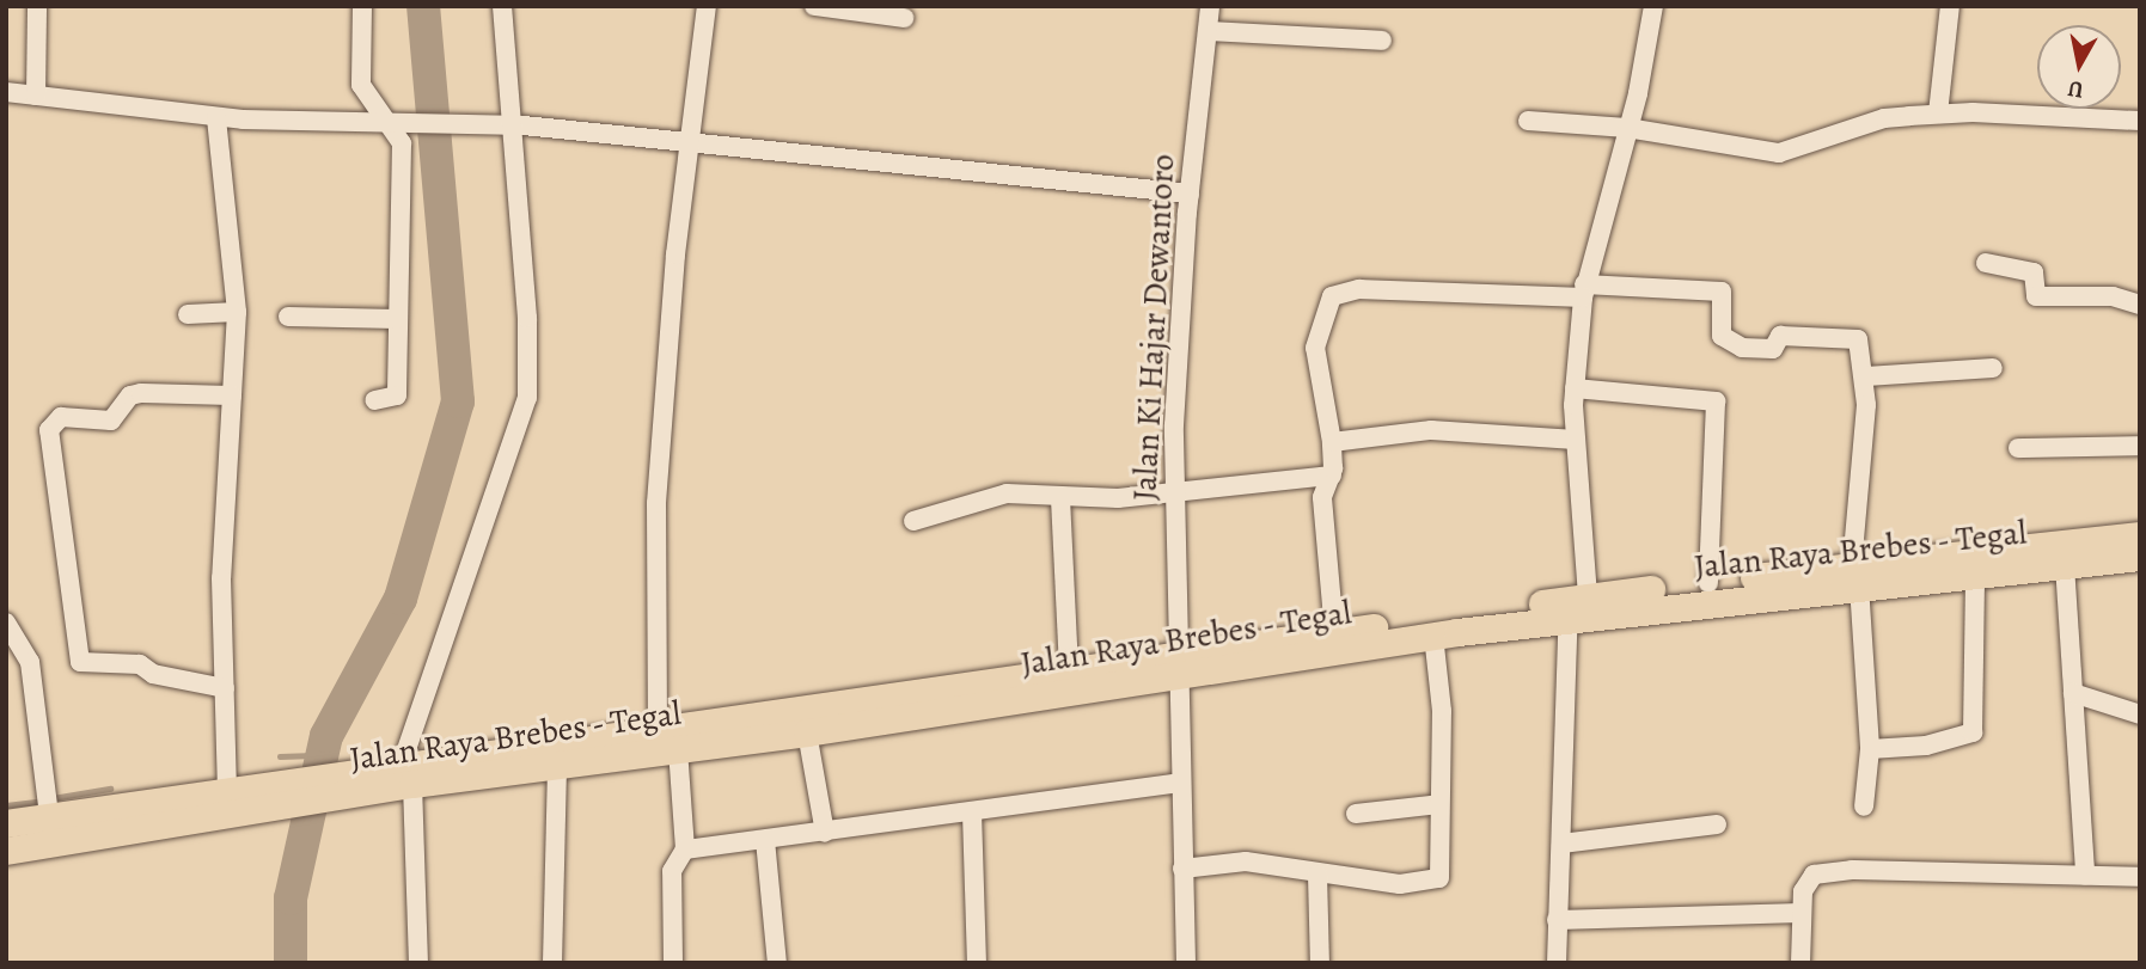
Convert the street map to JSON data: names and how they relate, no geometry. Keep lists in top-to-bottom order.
{
  "streets": {
    "highway": ["Jalan Raya Brebes - Tegal"],
    "street": ["Jalan Ki Hajar Dewantoro"]
  },
  "crossings": [
    ["Jalan Ki Hajar Dewantoro", "Jalan Raya Brebes - Tegal"]
  ],
  "north": "bottom"
}
